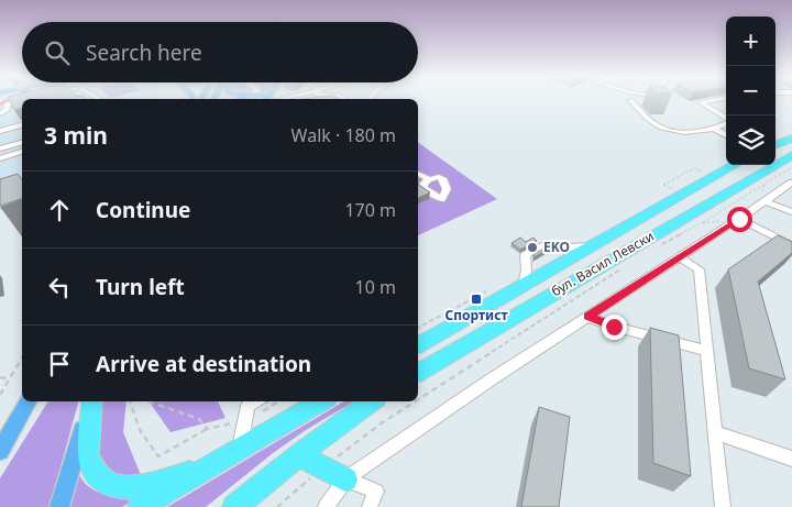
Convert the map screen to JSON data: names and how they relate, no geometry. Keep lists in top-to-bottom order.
{
  "streets": {
    "highway": ["бул. Васил Левски"]
  },
  "places": {
    "other": ["EKO"],
    "transit": ["Спортист"]
  },
  "page": {
    "map_buttons": ["+", "−"],
    "search": "Search here",
    "heading": ["3 min", "Walk · 180 m"],
    "list": [
      ["Continue", "170 m"],
      ["Turn left", "10 m"],
      "Arrive at destination"
    ]
  }
}
